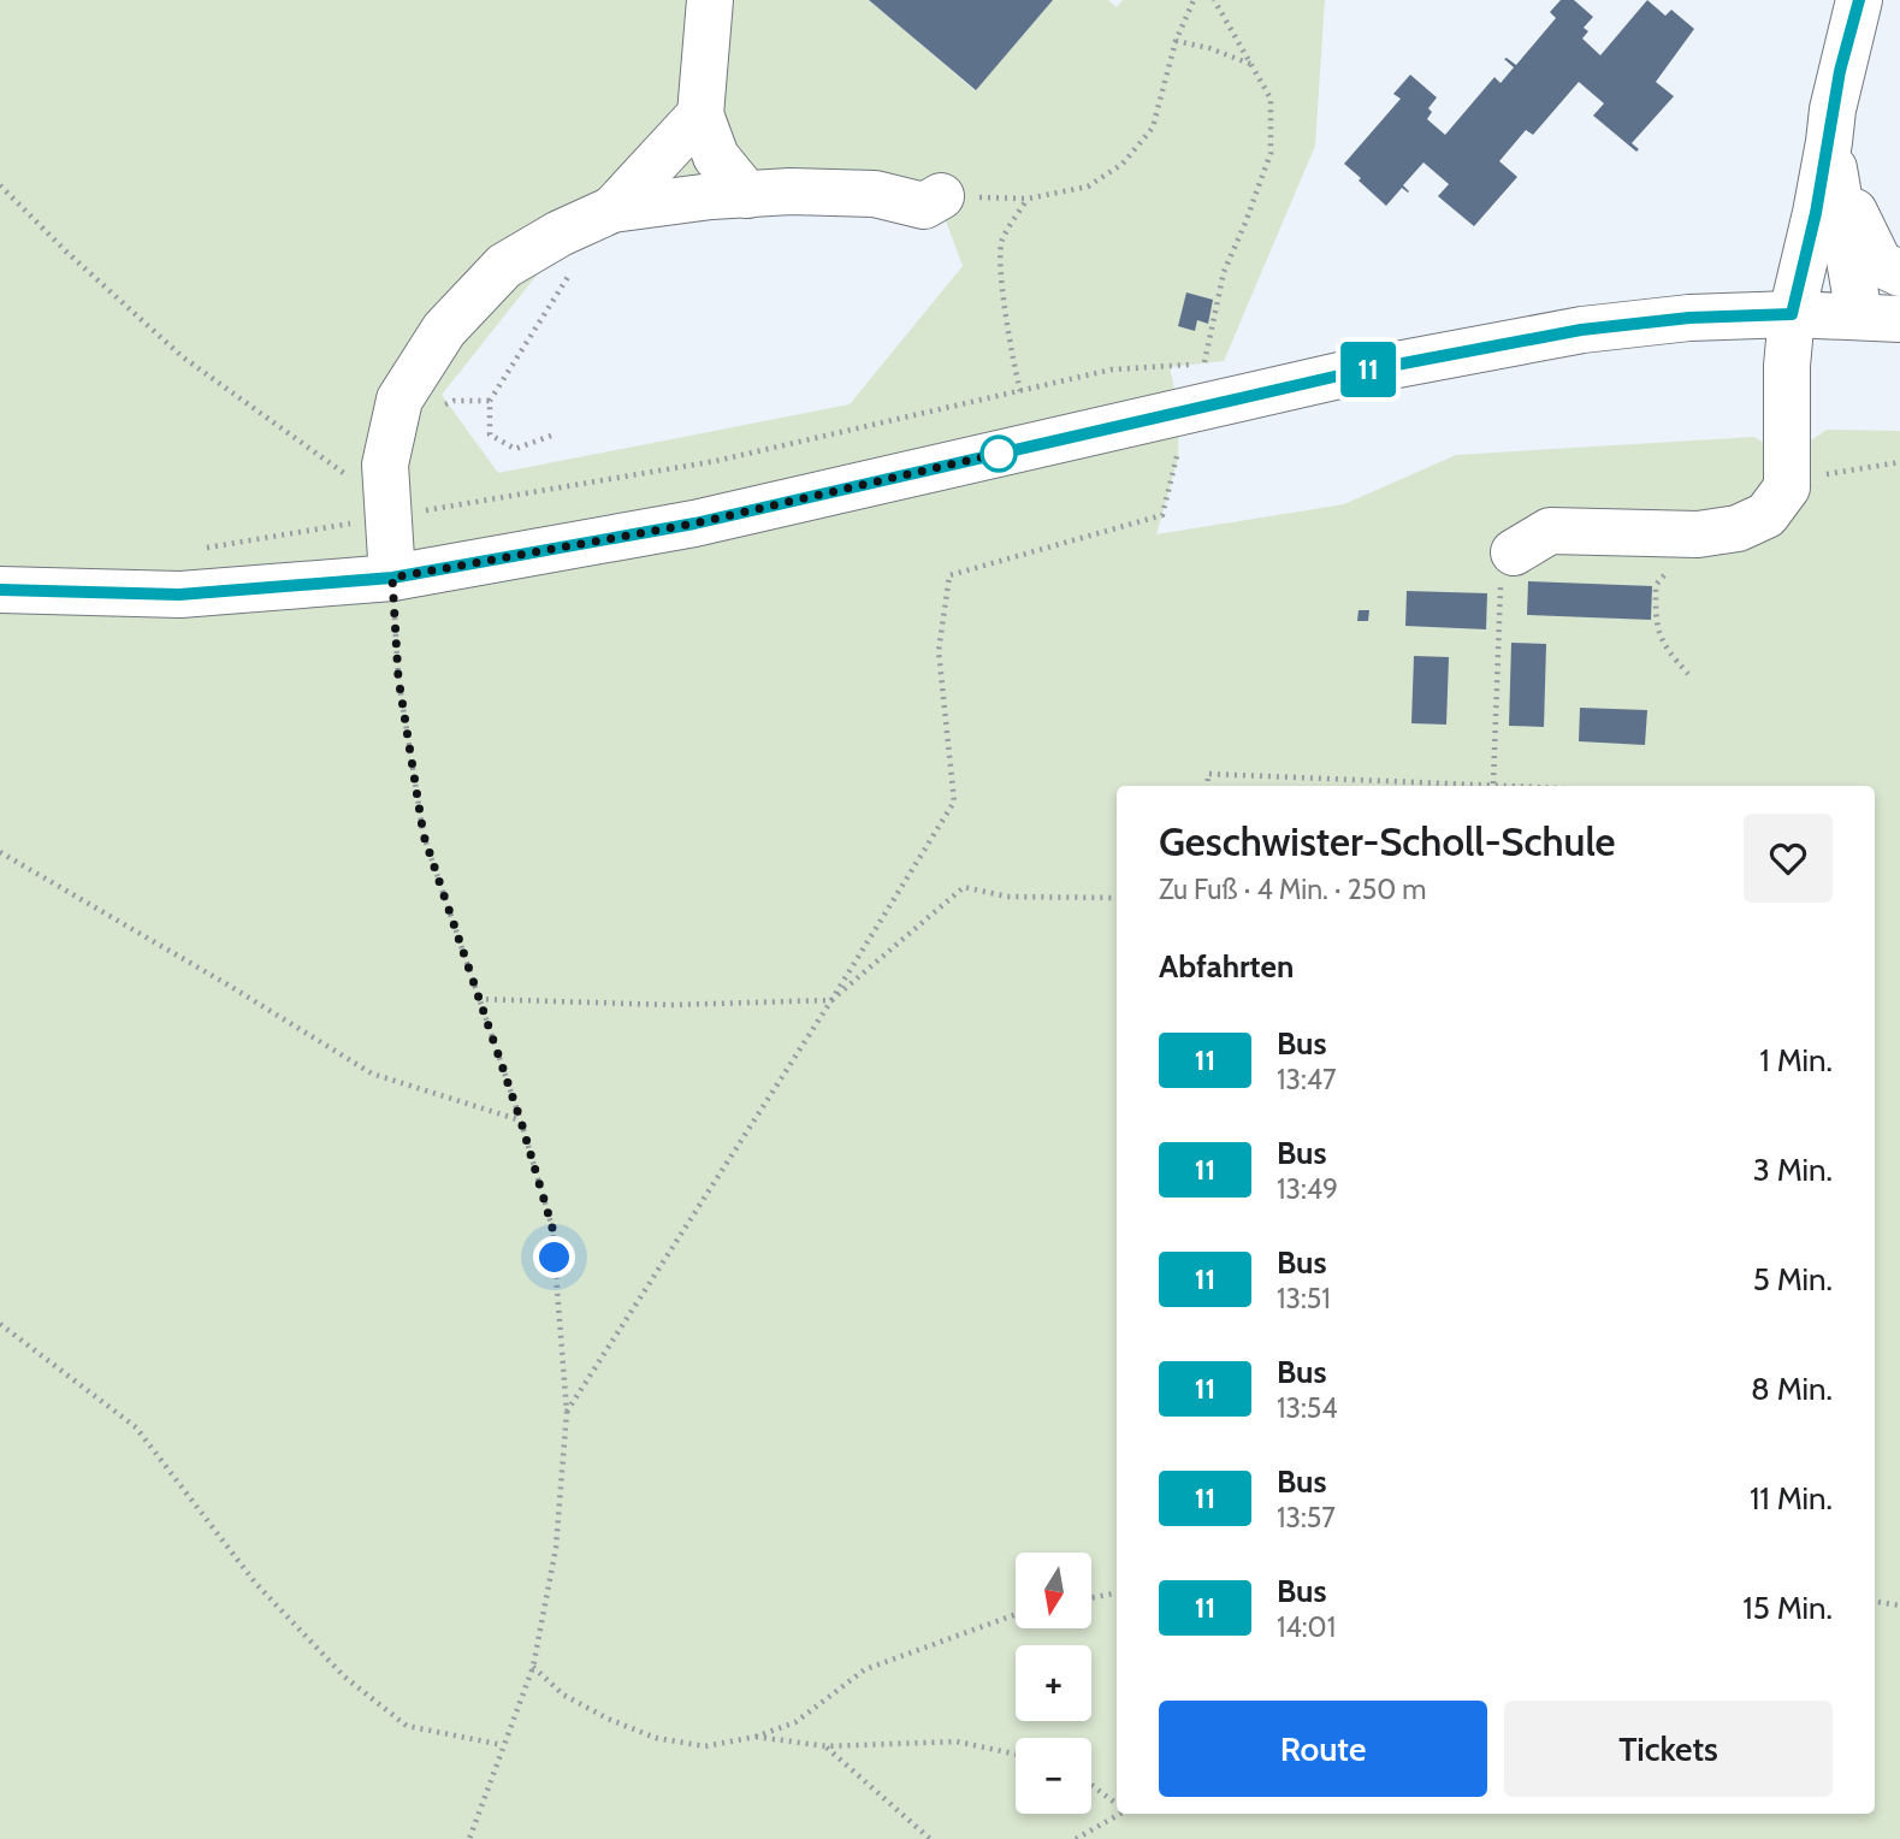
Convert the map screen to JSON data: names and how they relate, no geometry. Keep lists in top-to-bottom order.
{
  "lines": ["bus line 11"],
  "north": "bottom",
  "page": {
    "on_map": "11",
    "heading": [
      ["Geschwister-Scholl-Schule", "Zu Fuß · 4 Min. · 250 m"],
      "Abfahrten"
    ],
    "list": [
      {
        "mark": "11",
        "name": "Bus",
        "note": "13:47",
        "value": "1 Min."
      },
      {
        "mark": "11",
        "name": "Bus",
        "note": "13:49",
        "value": "3 Min."
      },
      {
        "mark": "11",
        "name": "Bus",
        "note": "13:51",
        "value": "5 Min."
      },
      {
        "mark": "11",
        "name": "Bus",
        "note": "13:54",
        "value": "8 Min."
      },
      {
        "mark": "11",
        "name": "Bus",
        "note": "13:57",
        "value": "11 Min."
      },
      {
        "mark": "11",
        "name": "Bus",
        "note": "14:01",
        "value": "15 Min."
      }
    ],
    "map_buttons": ["+", "−"],
    "buttons": ["Route", "Tickets"]
  }
}
